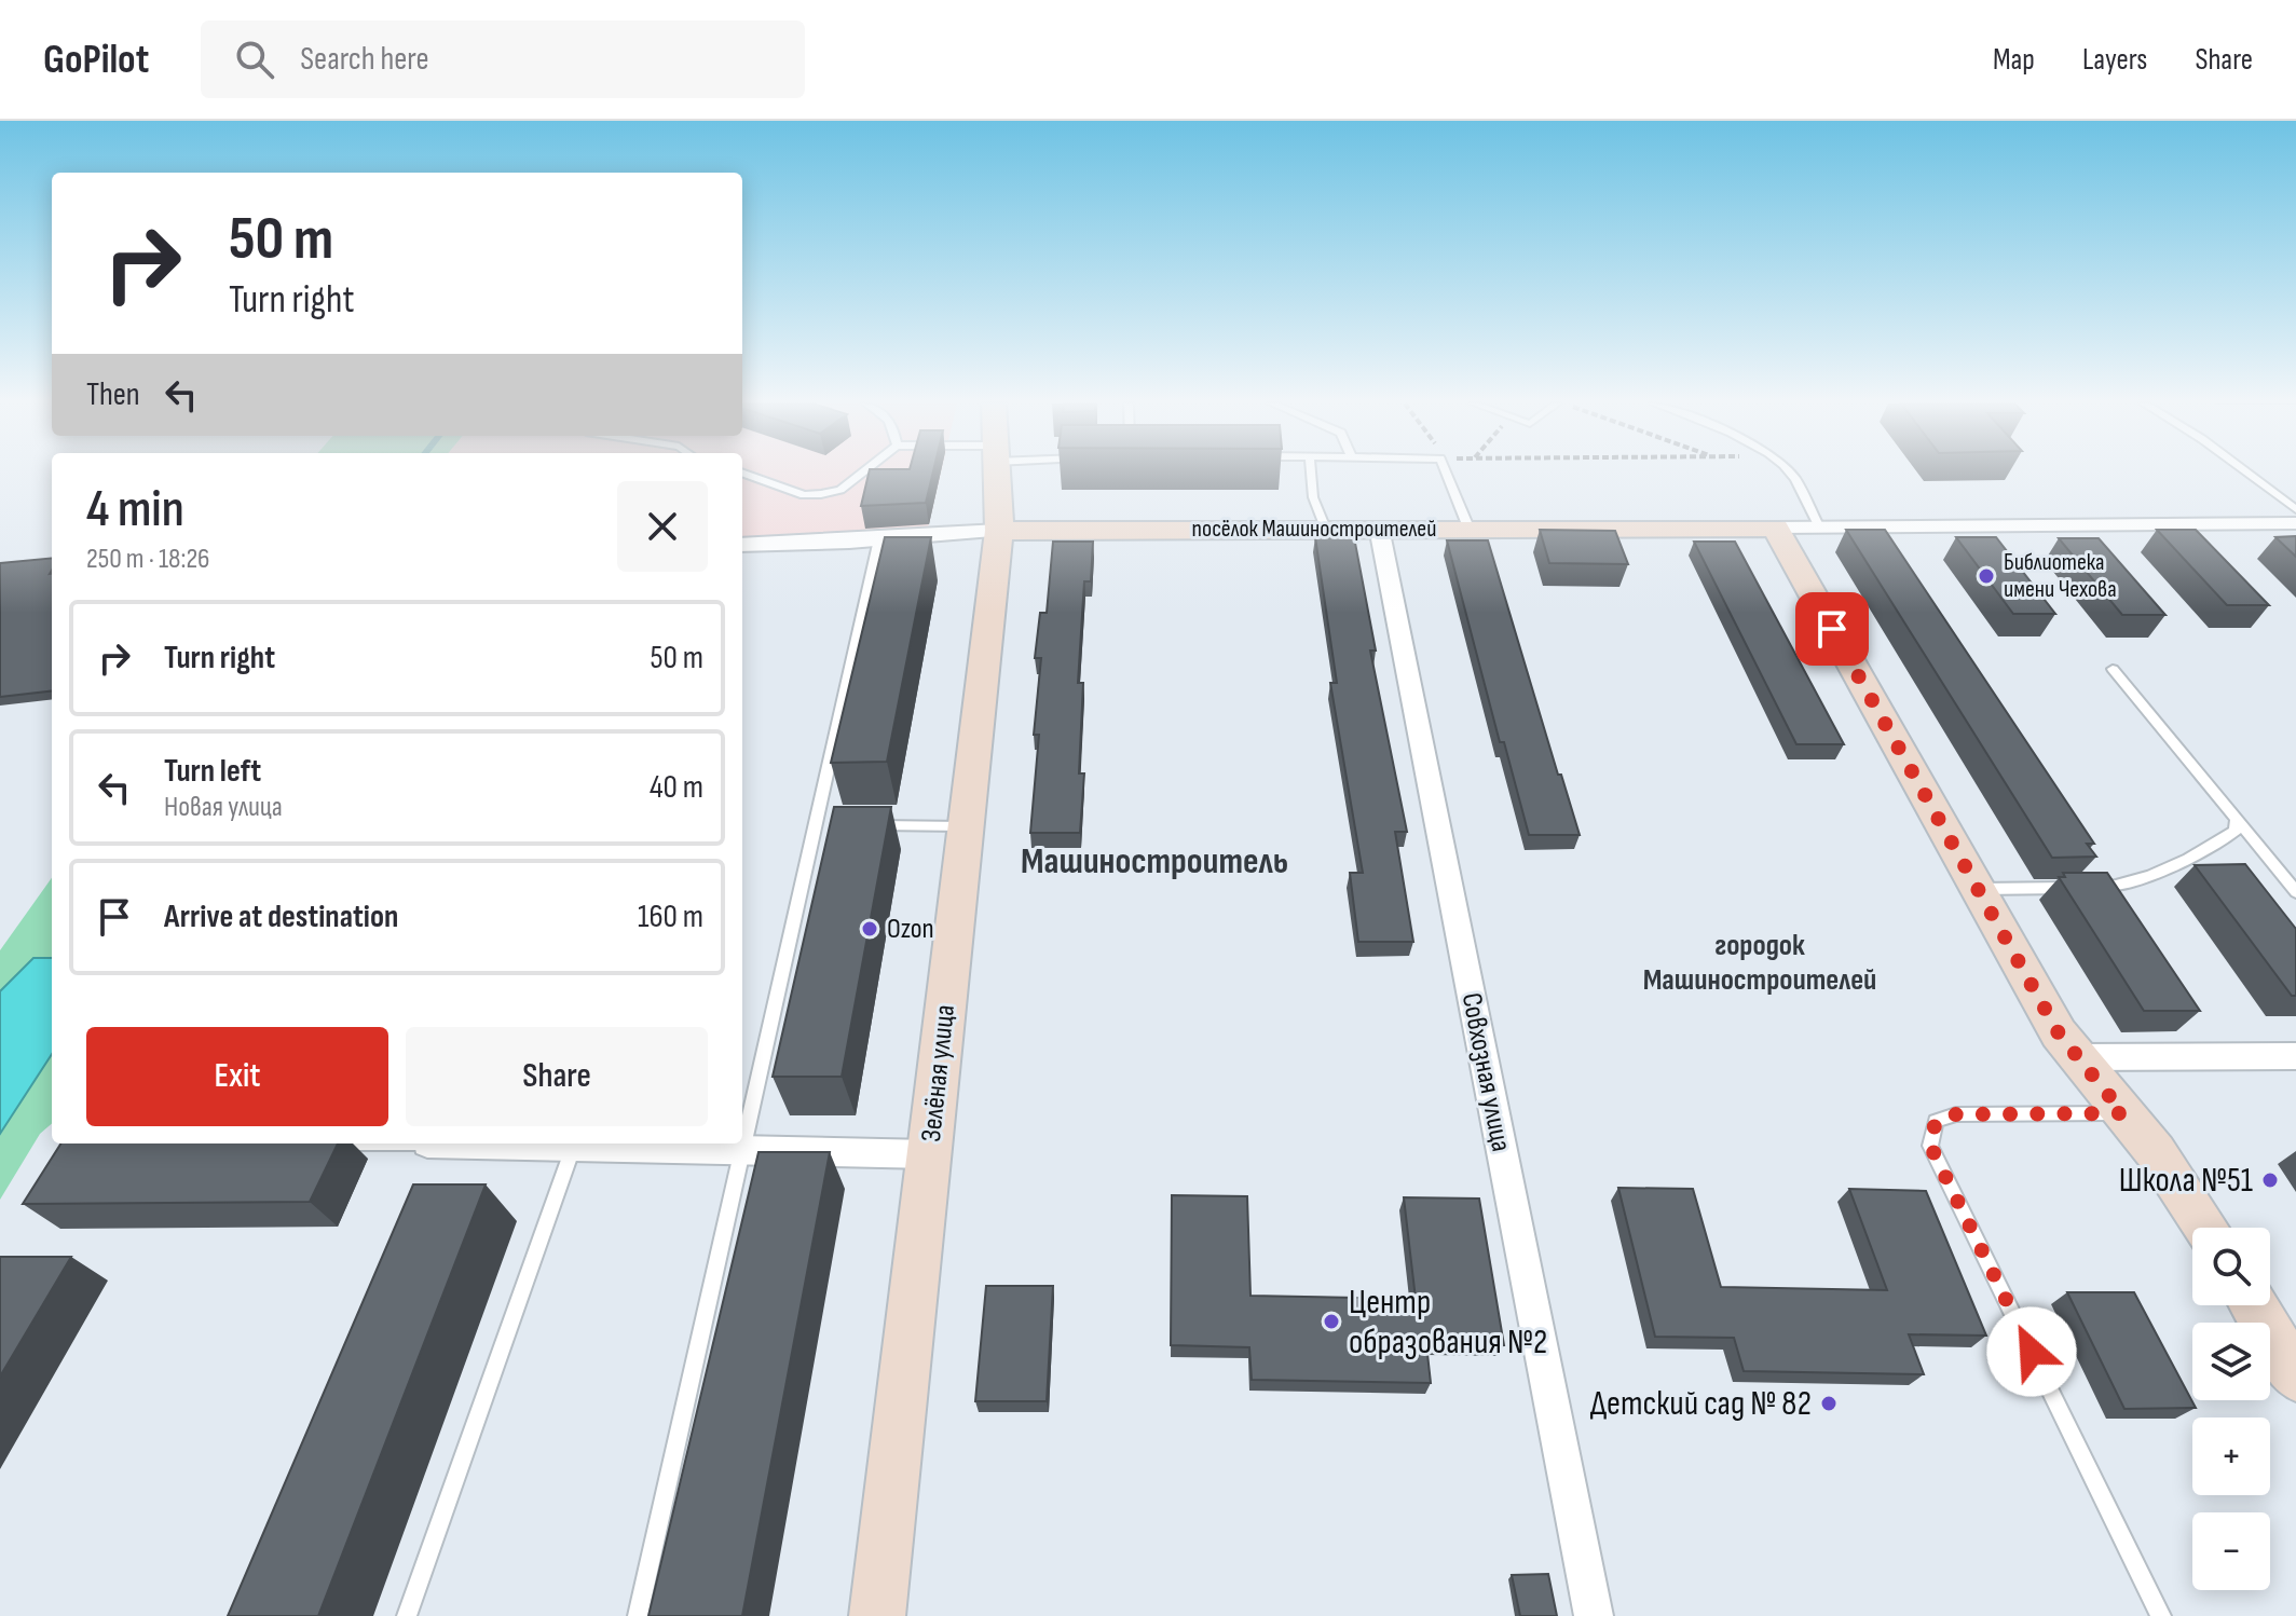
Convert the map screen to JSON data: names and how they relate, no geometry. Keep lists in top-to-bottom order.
{
  "streets": {
    "street": ["посёлок Машиностроителей", "Совхозная улица", "Зелёная улица"]
  },
  "crossings": [
    ["посёлок Машиностроителей", "Совхозная улица"],
    ["посёлок Машиностроителей", "Зелёная улица"]
  ],
  "districts": ["Машиностроитель", "городок Машиностроителей"],
  "places": [
    "Библиотека имени Чехова",
    "Ozon",
    "Школа №51",
    "Центр образования №2",
    "Детский сад № 82"
  ],
  "page": {
    "header": "GoPilot",
    "search": "Search here",
    "nav": ["Map", "Layers", "Share"],
    "turn": ["50 m", "Turn right"],
    "then": "Then",
    "heading": ["4 min", "250 m · 18:26"],
    "list": [
      {
        "name": "Turn right",
        "value": "50 m"
      },
      {
        "name": "Turn left",
        "note": "Новая улица",
        "value": "40 m"
      },
      {
        "name": "Arrive at destination",
        "value": "160 m"
      }
    ],
    "buttons": ["Exit", "Share"],
    "map_buttons": ["+", "−"]
  }
}
